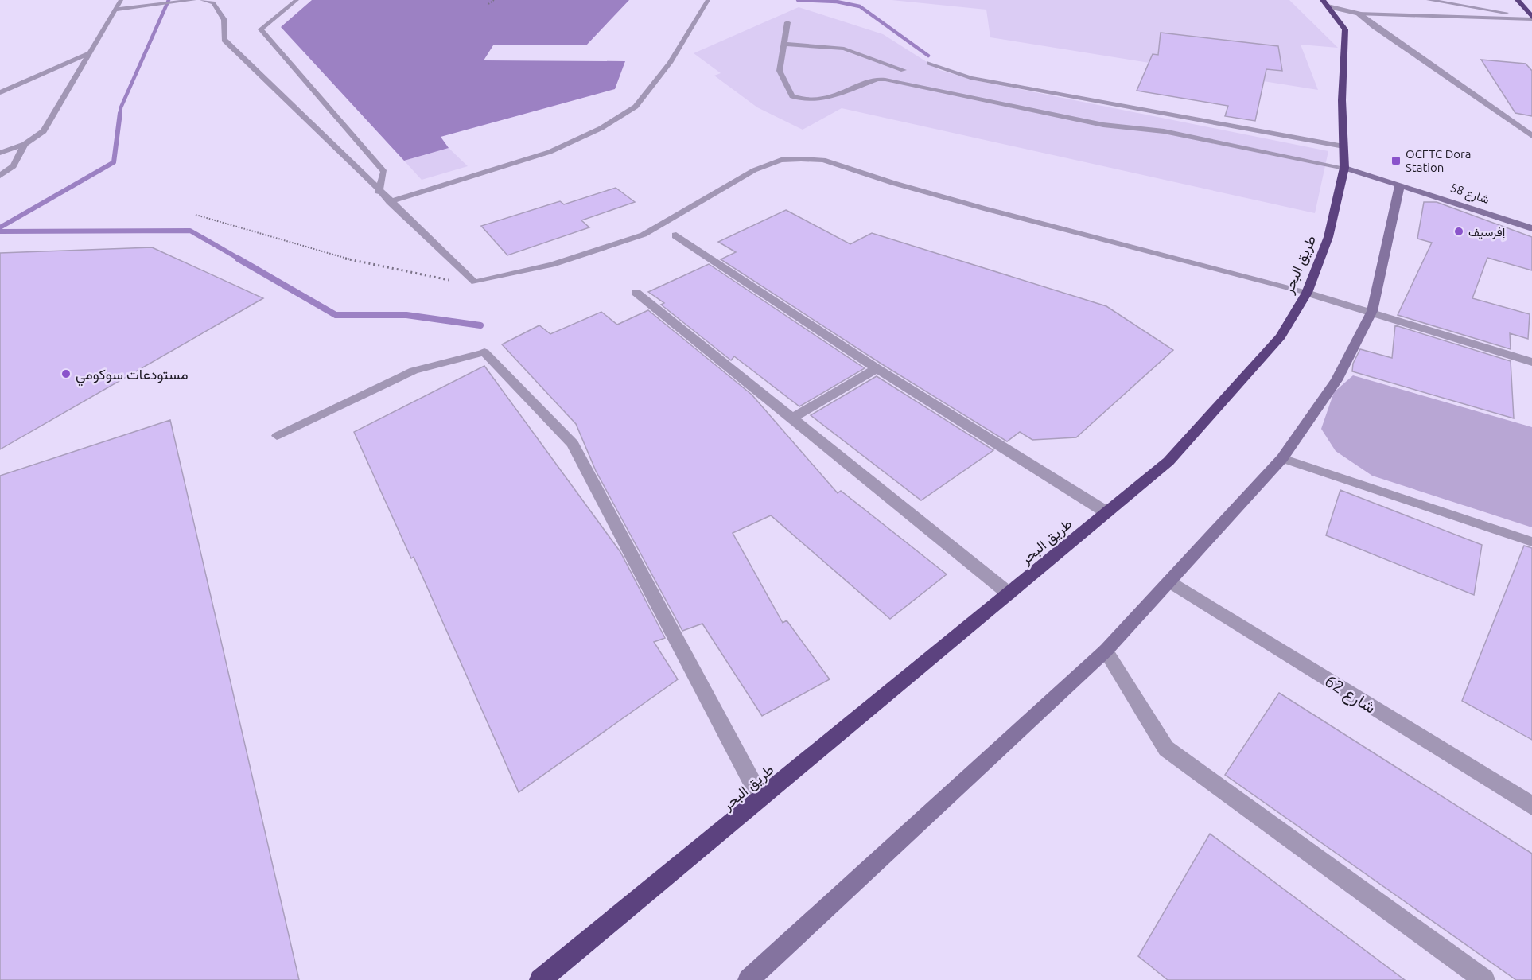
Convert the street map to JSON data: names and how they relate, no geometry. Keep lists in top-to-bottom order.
{
  "streets": {
    "highway": ["طريق البحر"],
    "street": ["شارع 58", "شارع 62"]
  },
  "crossings": [
    ["شارع 58", "طريق البحر"]
  ],
  "places": {
    "transit": ["OCFTC Dora Station"],
    "other": ["إفرسيف", "مستودعات سوكومي"]
  }
}
